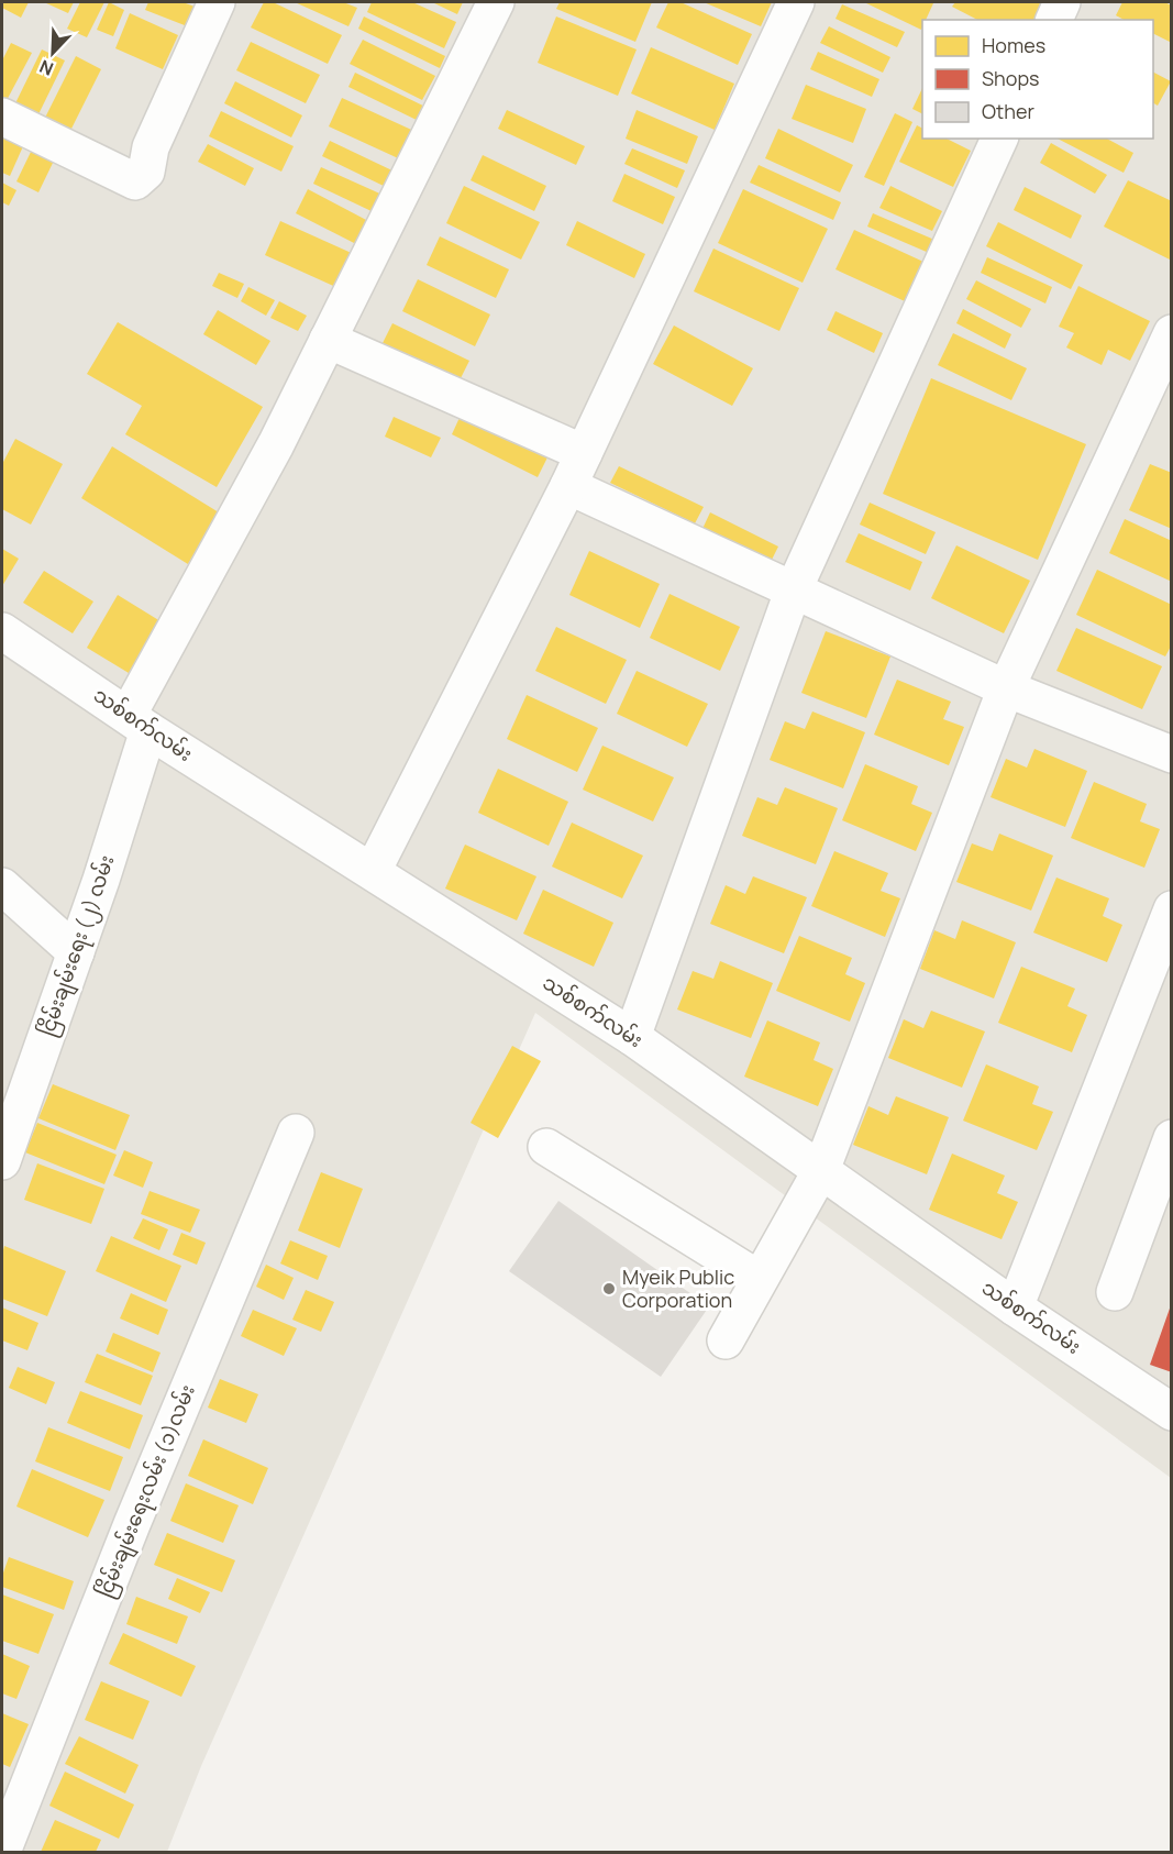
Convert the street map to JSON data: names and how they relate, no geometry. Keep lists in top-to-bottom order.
{
  "streets": {
    "street": ["သစ်စက်လမ်း", "ငြိမ်းချမ်းရေး (၂) လမ်း", "ငြိမ်းချမ်းရေးလမ်း (၁)လမ်း"]
  },
  "crossings": [
    ["သစ်စက်လမ်း", "ငြိမ်းချမ်းရေး (၂) လမ်း"]
  ],
  "places": ["Myeik Public Corporation"],
  "legend": ["Homes", "Shops", "Other"],
  "north": "bottom left"
}
